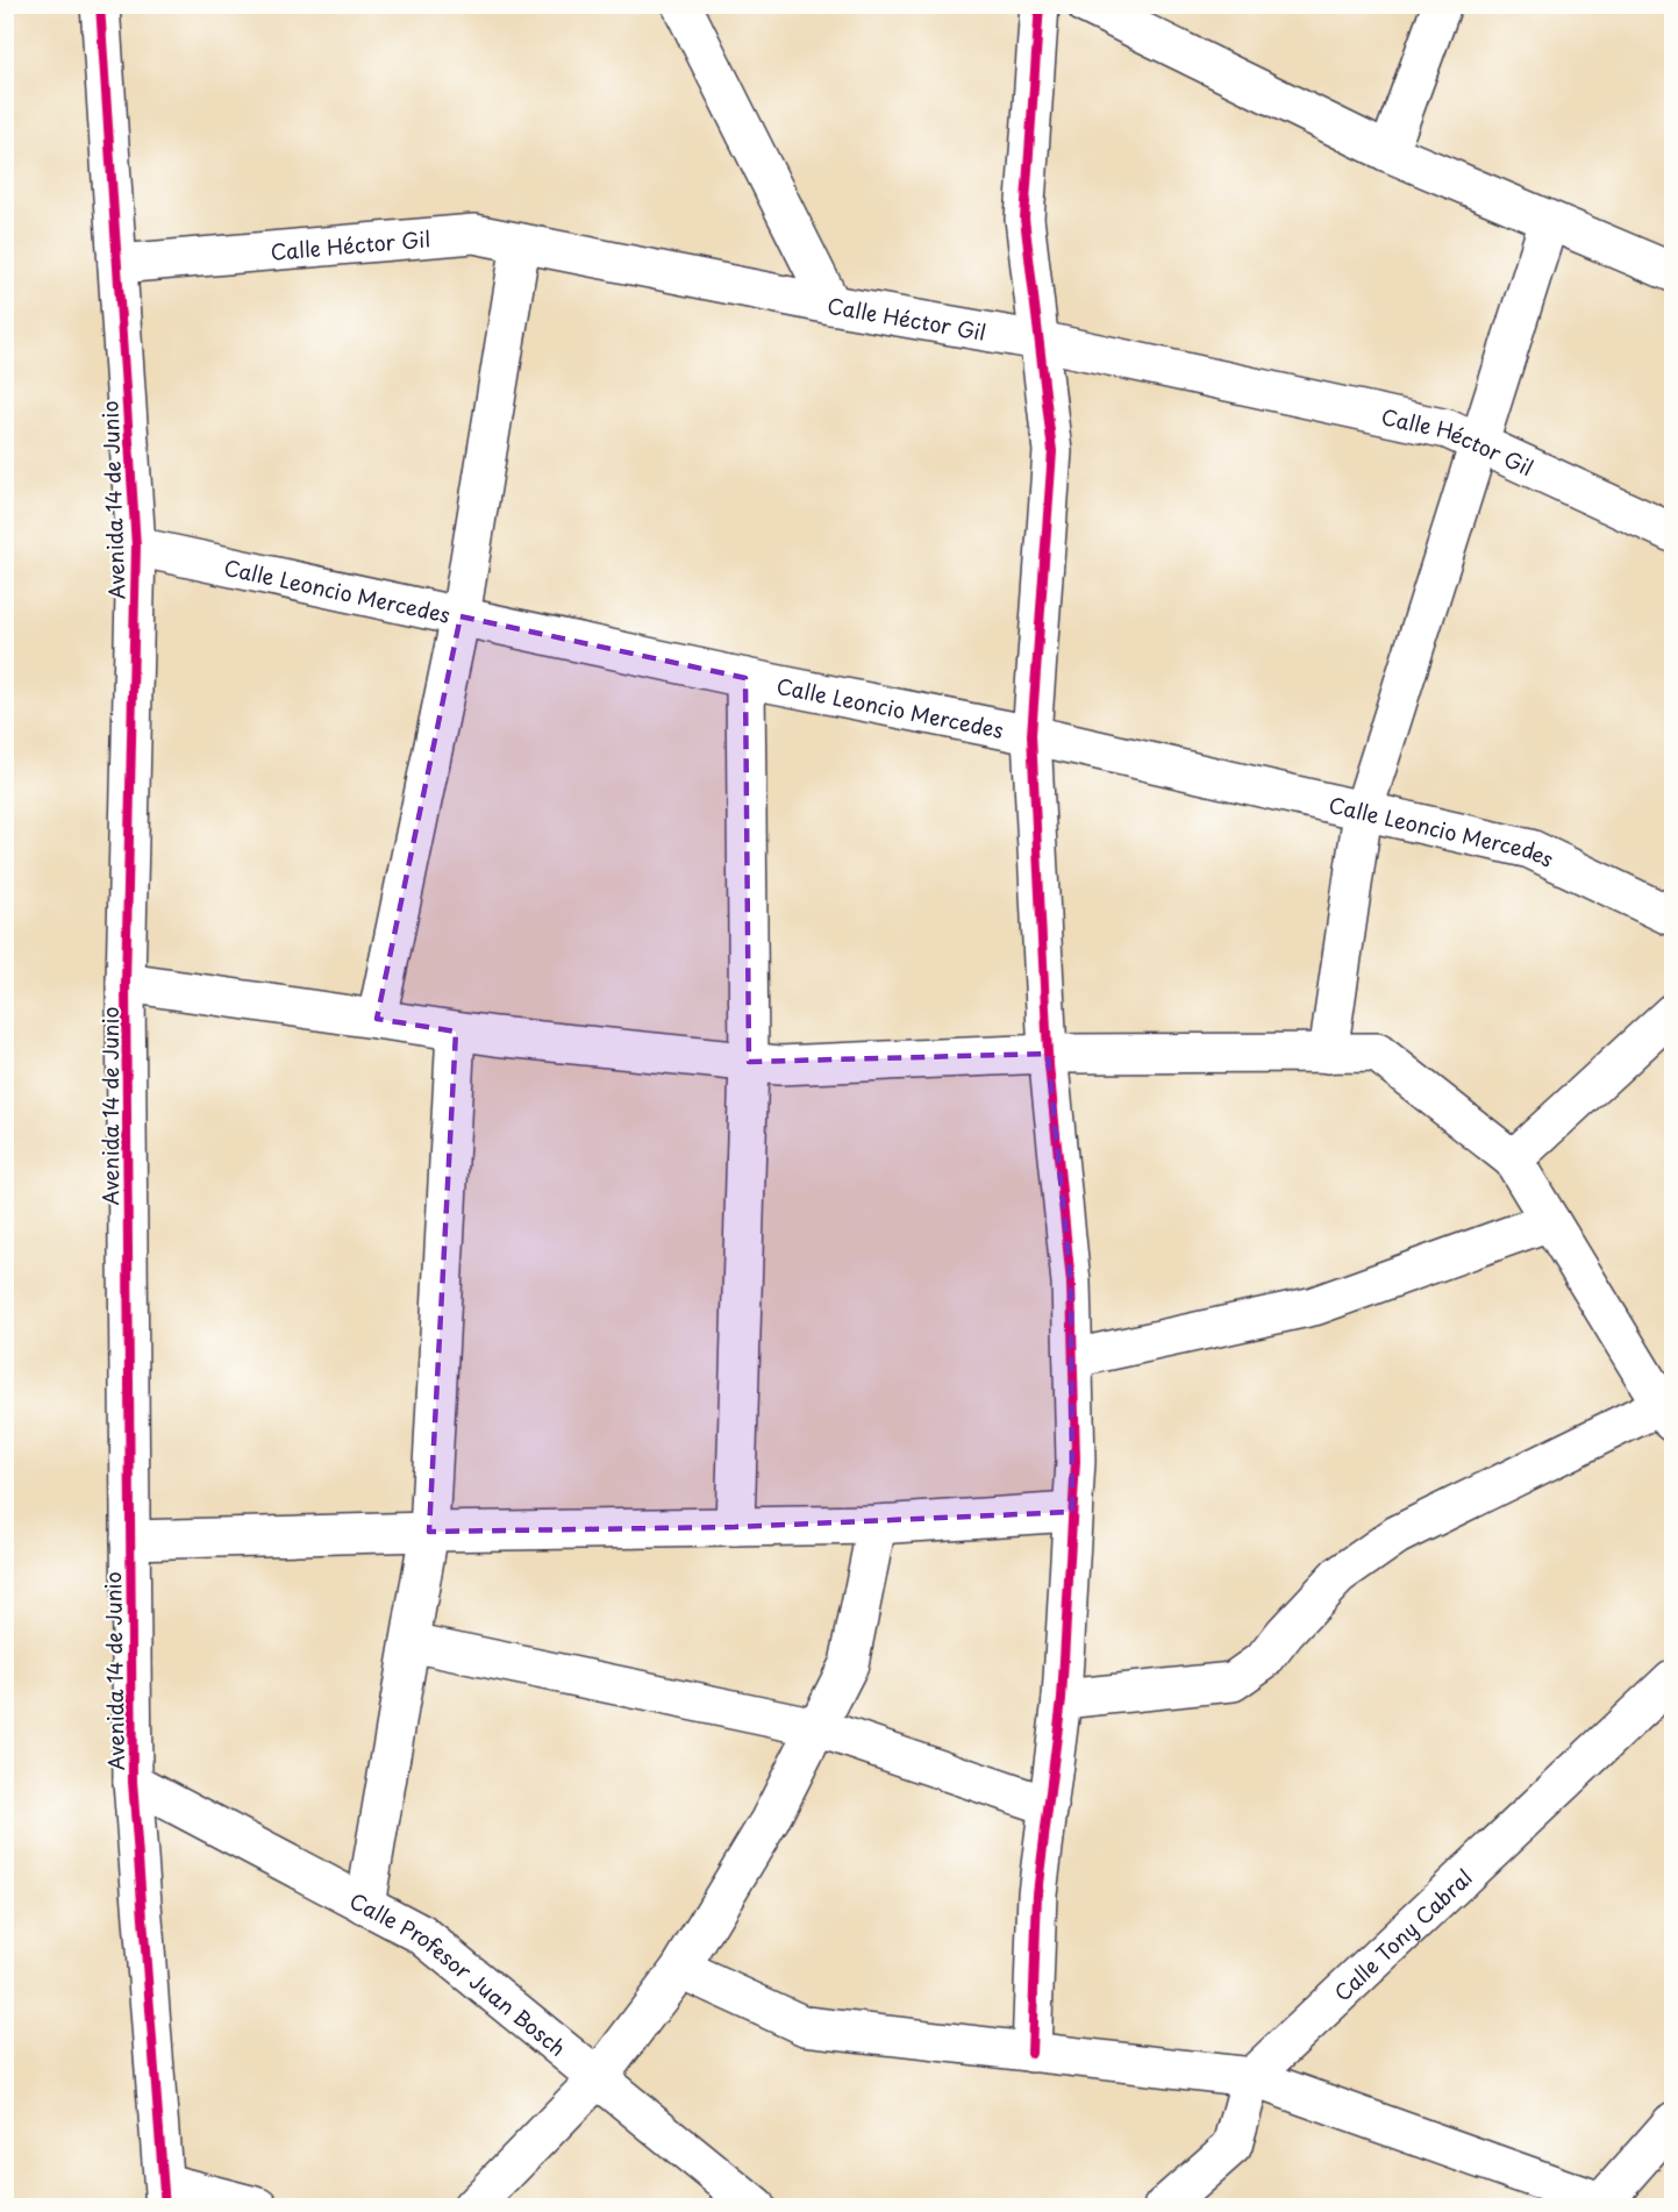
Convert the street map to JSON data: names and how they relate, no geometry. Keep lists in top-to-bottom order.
{
  "streets": {
    "street": [
      "Calle Héctor Gil",
      "Avenida 14 de Junio",
      "Calle Leoncio Mercedes",
      "Calle Tony Cabral",
      "Calle Profesor Juan Bosch"
    ]
  },
  "crossings": [
    ["Calle Héctor Gil", "Avenida 14 de Junio"],
    ["Avenida 14 de Junio", "Calle Leoncio Mercedes"],
    ["Avenida 14 de Junio", "Calle Profesor Juan Bosch"]
  ]
}
